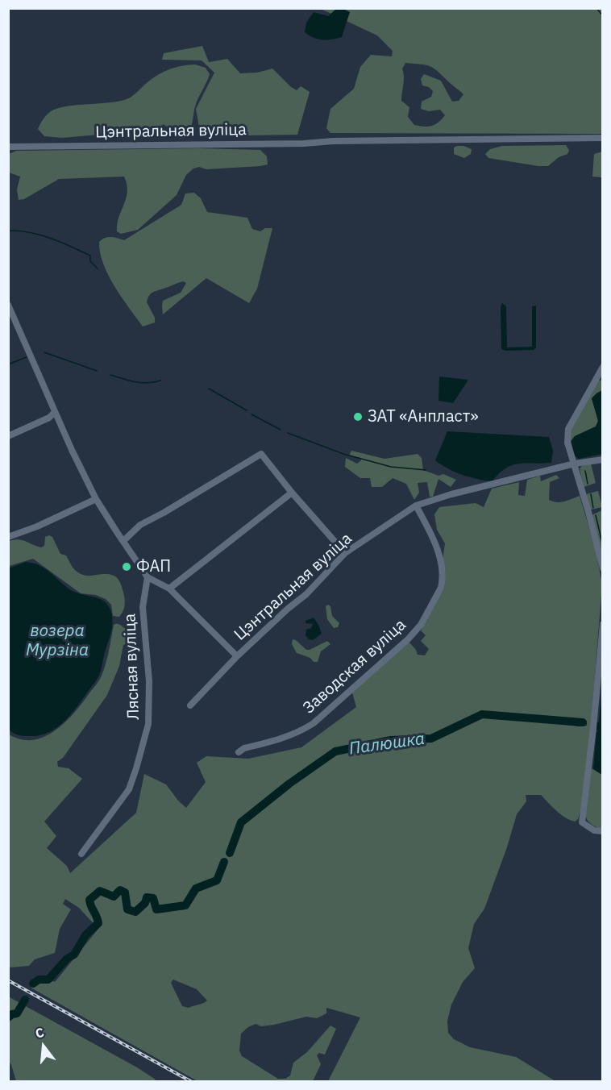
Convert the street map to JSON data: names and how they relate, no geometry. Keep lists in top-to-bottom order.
{
  "streets": {
    "street": ["Цэнтральная вуліца", "Лясная вуліца", "Заводская вуліца"]
  },
  "crossings": [
    ["Цэнтральная вуліца", "Лясная вуліца"],
    ["Цэнтральная вуліца", "Заводская вуліца"]
  ],
  "water": ["возера Мурзіна", "Палюшка"],
  "places": ["ЗАТ «Анпласт»", "ФАП"],
  "north": "top"
}
